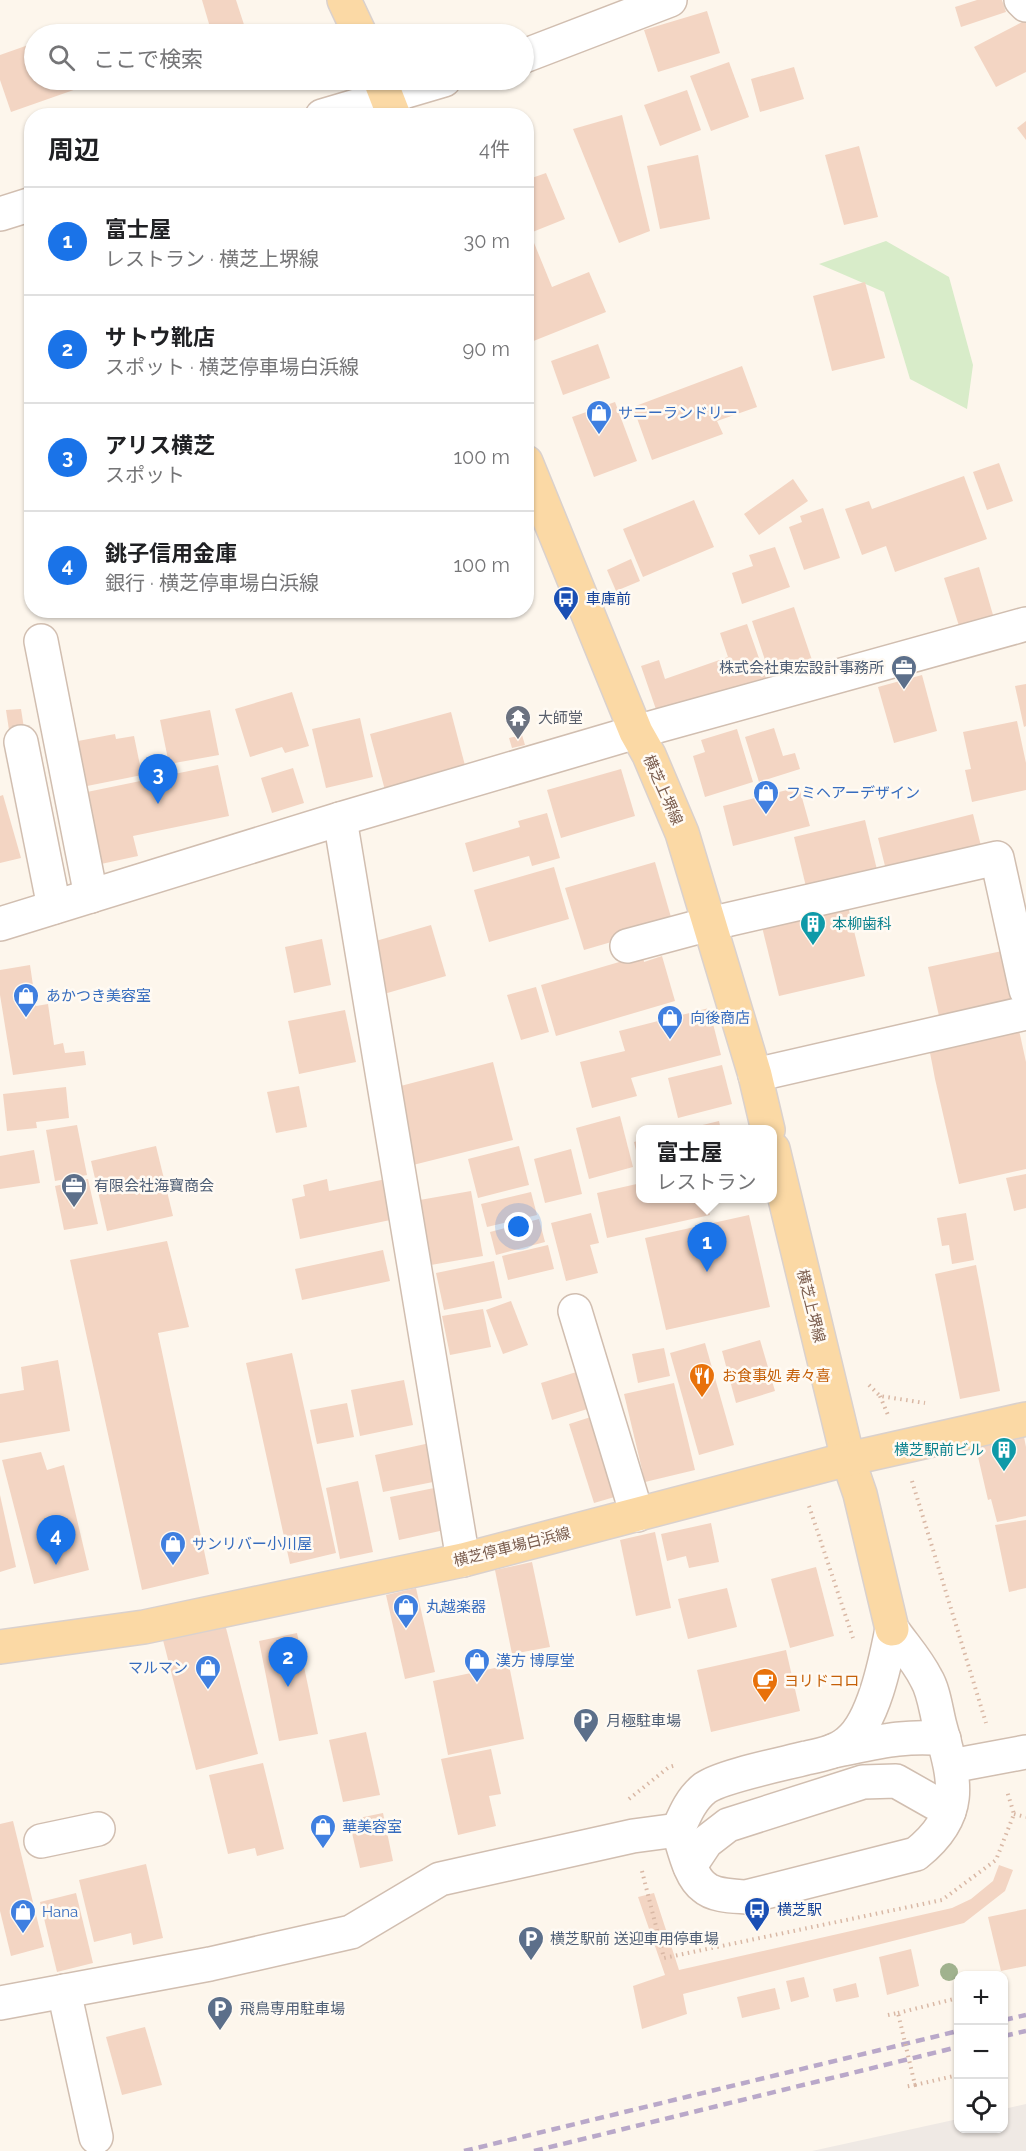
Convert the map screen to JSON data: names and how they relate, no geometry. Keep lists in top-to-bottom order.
{
  "streets": {
    "main road": ["横芝上堺線", "横芝停車場白浜線"]
  },
  "crossings": [
    ["横芝上堺線", "横芝停車場白浜線"]
  ],
  "places": {
    "shop": [
      "サニーランドリー",
      "フミヘアーデザイン",
      "あかつき美容室",
      "向後商店",
      "サンリバー小川屋",
      "丸越楽器",
      "漢方 博厚堂",
      "マルマン",
      "華美容室",
      "Hana"
    ],
    "bus stop": ["車庫前", "横芝駅"],
    "office": ["株式会社東宏設計事務所", "有限会社海寶商会"],
    "temple": ["大師堂"],
    "building": ["本柳歯科", "横芝駅前ビル"],
    "restaurant": ["お食事処 寿々喜"],
    "cafe": ["ヨリドコロ"],
    "parking": ["月極駐車場", "横芝駅前 送迎車用停車場", "飛鳥専用駐車場"]
  },
  "page": {
    "search": "ここで検索",
    "heading": ["周辺", "4件"],
    "list": [
      {
        "mark": "1",
        "name": "富士屋",
        "note": "レストラン · 横芝上堺線",
        "value": "30 m"
      },
      {
        "mark": "2",
        "name": "サトウ靴店",
        "note": "スポット · 横芝停車場白浜線",
        "value": "90 m"
      },
      {
        "mark": "3",
        "name": "アリス横芝",
        "note": "スポット",
        "value": "100 m"
      },
      {
        "mark": "4",
        "name": "銚子信用金庫",
        "note": "銀行 · 横芝停車場白浜線",
        "value": "100 m"
      }
    ],
    "pins": [
      "3",
      "1",
      "4",
      "2"
    ],
    "popup": ["富士屋", "レストラン"],
    "map_buttons": ["+", "−"]
  }
}
